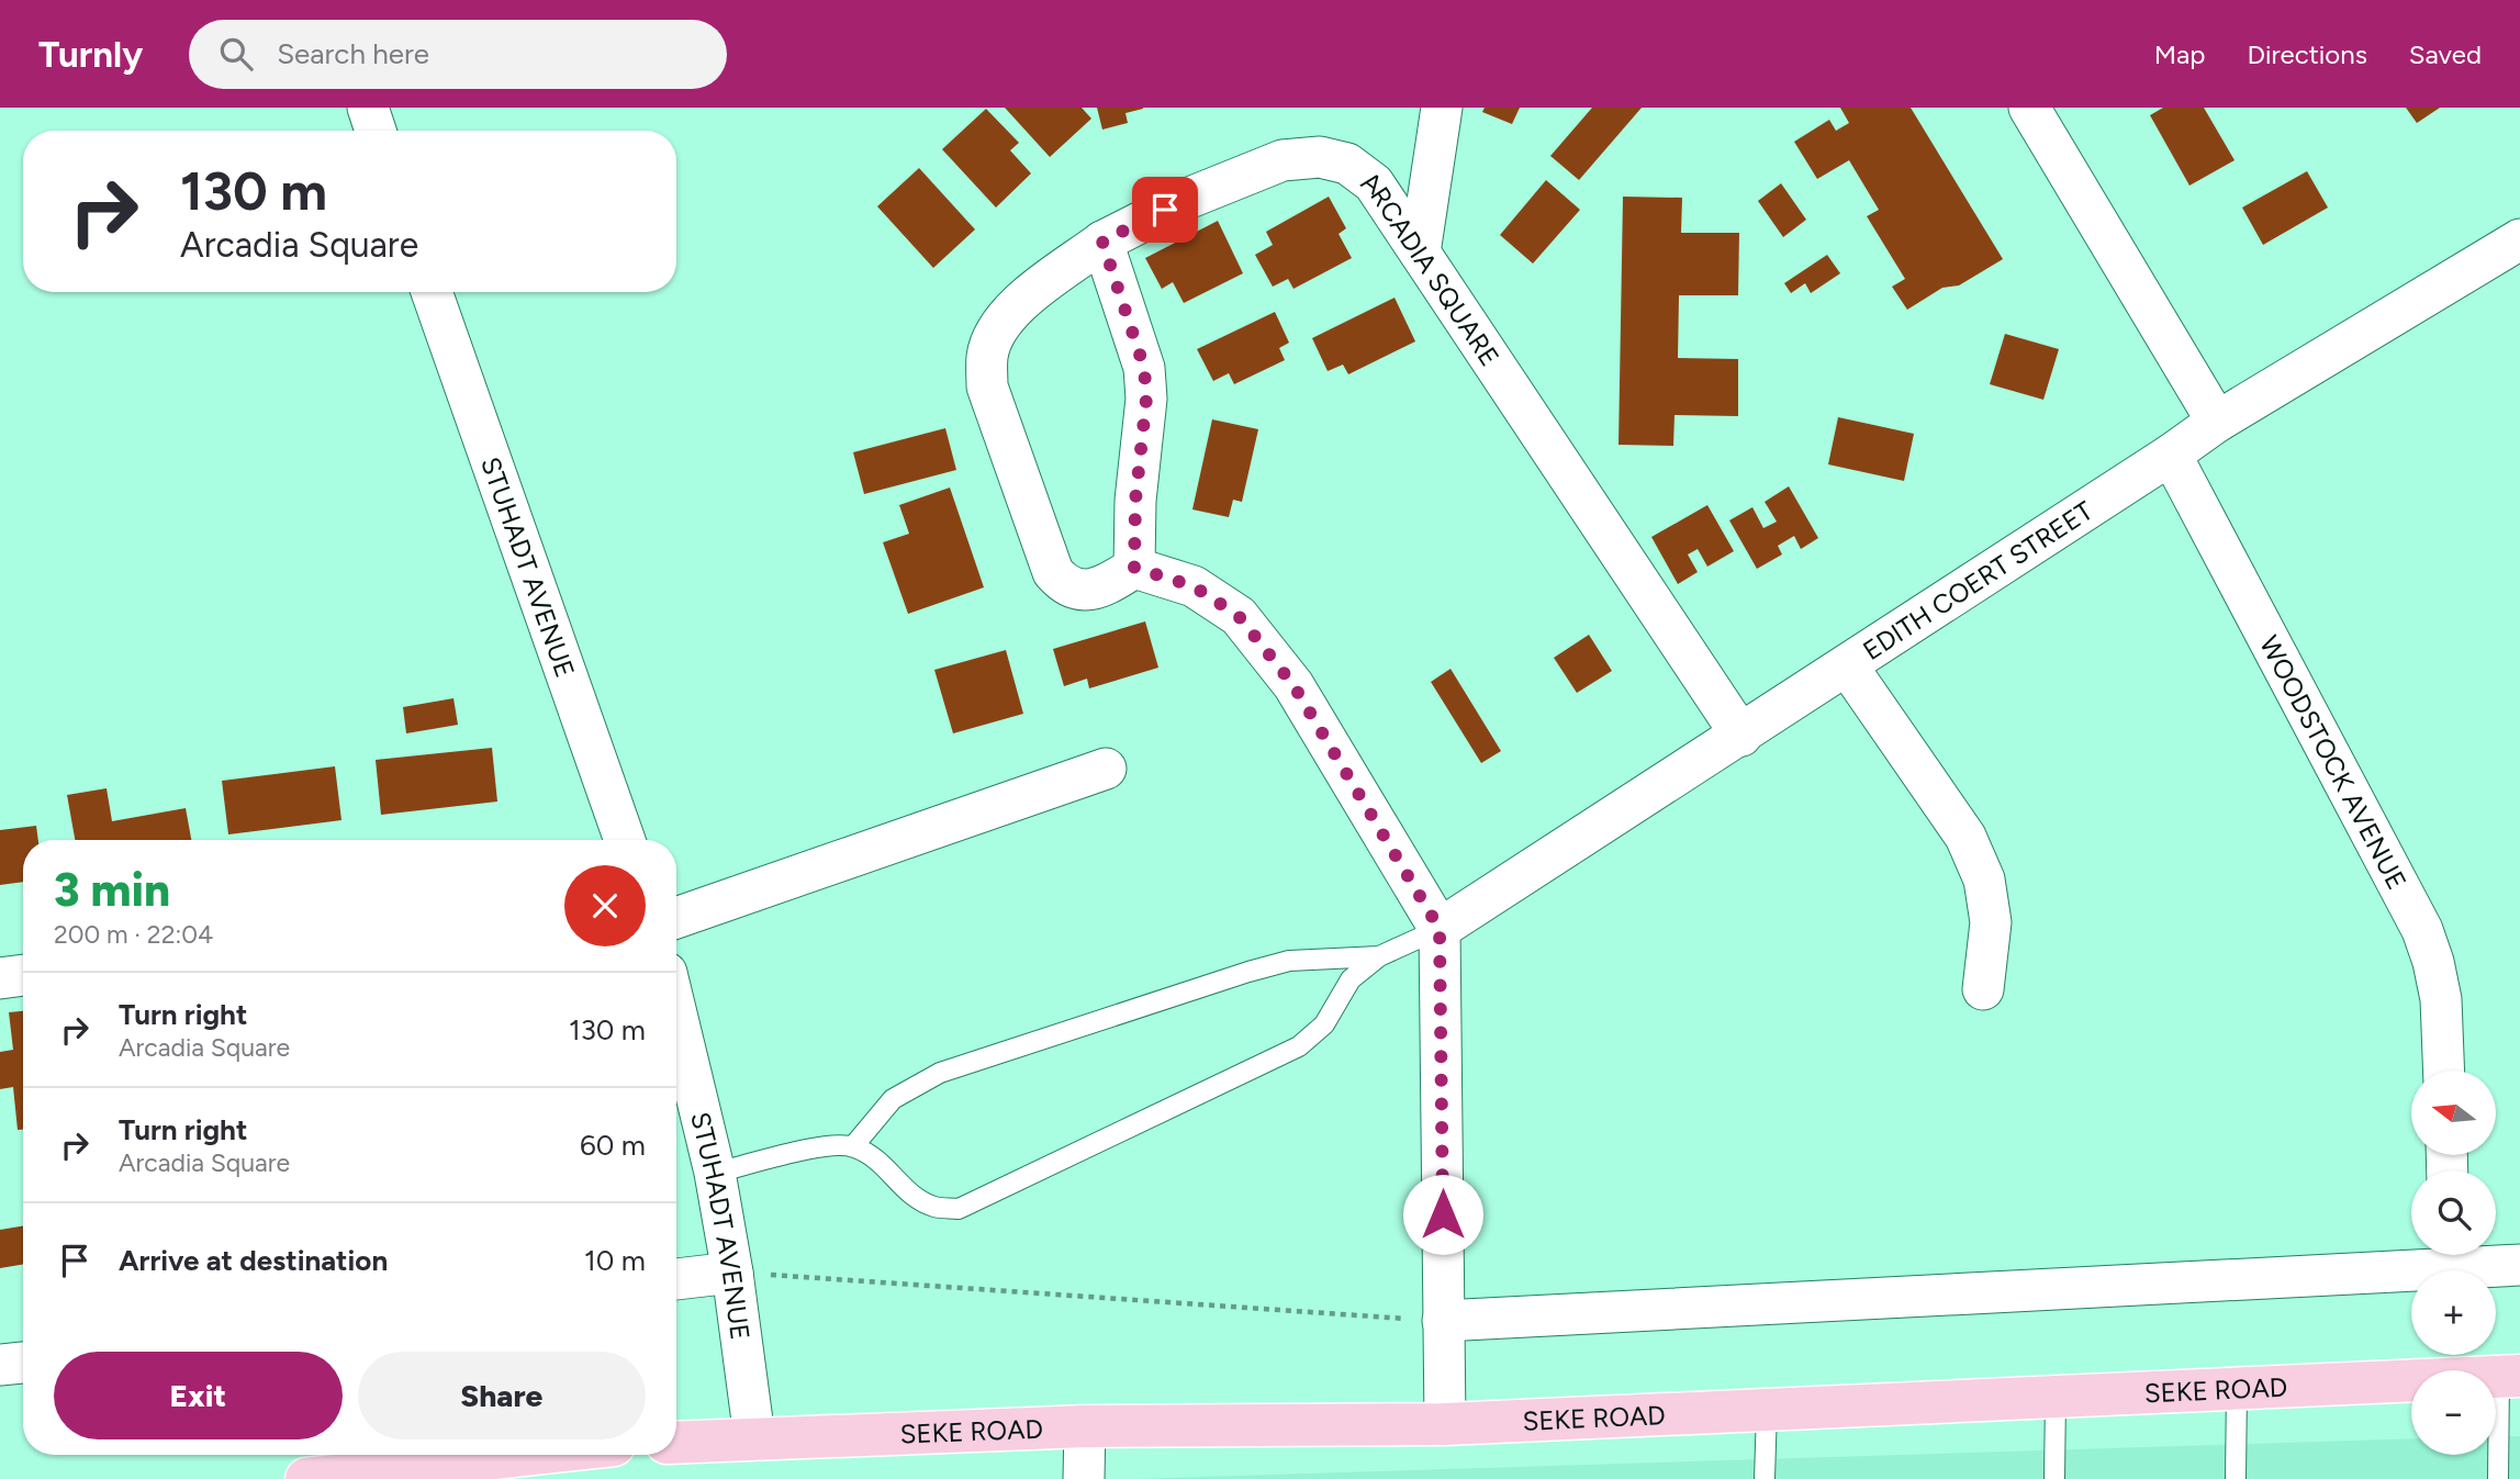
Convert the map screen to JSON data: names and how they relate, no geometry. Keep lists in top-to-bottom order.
{
  "streets": {
    "main road": ["SEKE ROAD"],
    "street": [
      "ARCADIA SQUARE",
      "STUHADT AVENUE",
      "EDITH COERT STREET",
      "WOODSTOCK AVENUE"
    ]
  },
  "crossings": [
    ["ARCADIA SQUARE", "EDITH COERT STREET"],
    ["STUHADT AVENUE", "SEKE ROAD"],
    ["EDITH COERT STREET", "WOODSTOCK AVENUE"]
  ],
  "north": "left",
  "page": {
    "header": "Turnly",
    "search": "Search here",
    "nav": ["Map", "Directions", "Saved"],
    "turn": ["130 m", "Arcadia Square"],
    "heading": ["3 min", "200 m · 22:04"],
    "list": [
      {
        "name": "Turn right",
        "note": "Arcadia Square",
        "value": "130 m"
      },
      {
        "name": "Turn right",
        "note": "Arcadia Square",
        "value": "60 m"
      },
      {
        "name": "Arrive at destination",
        "value": "10 m"
      }
    ],
    "map_buttons": ["+", "−"],
    "buttons": ["Exit", "Share"]
  }
}
